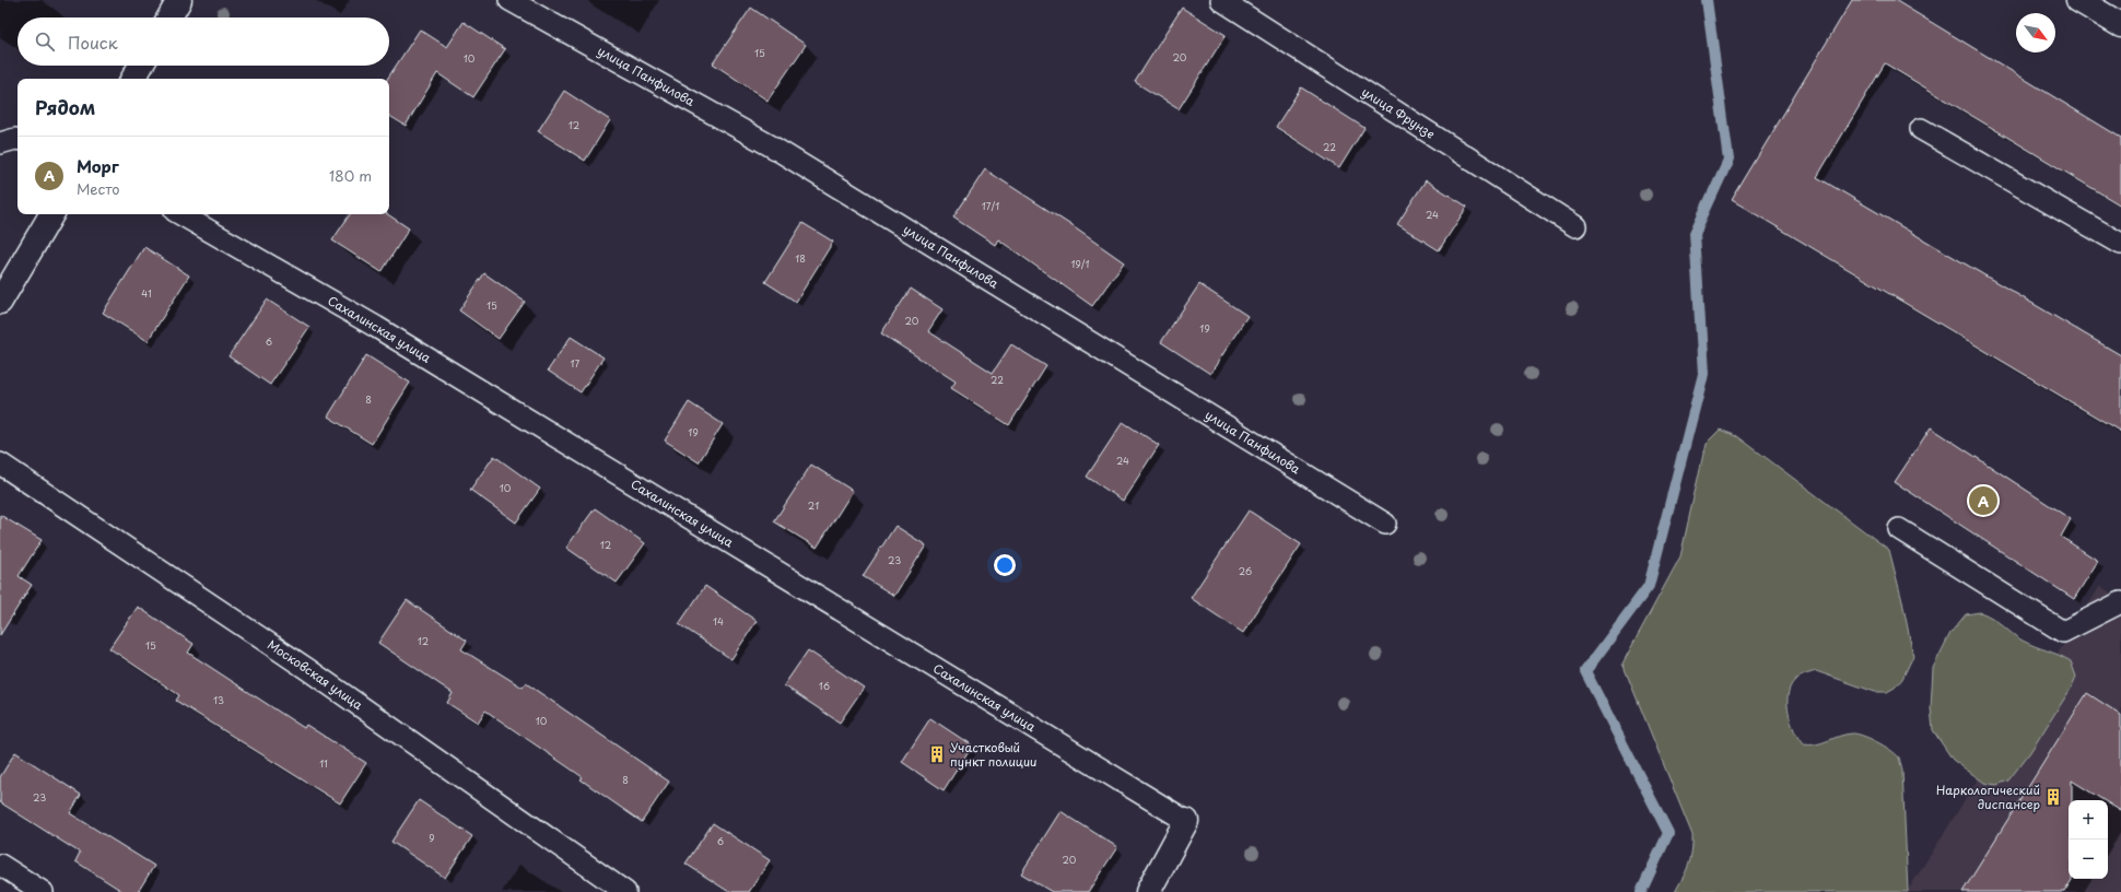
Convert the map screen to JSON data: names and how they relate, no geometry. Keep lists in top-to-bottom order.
{
  "streets": {
    "lane": [
      "улица Панфилова",
      "улица Фрунзе",
      "Сахалинская улица",
      "Московская улица"
    ]
  },
  "places": {
    "building": ["Участковый пункт полиции", "Наркологический диспансер"]
  },
  "house_numbers": [
    "15",
    "20",
    "10",
    "12",
    "22",
    "17/1",
    "24",
    "18",
    "19/1",
    "41",
    "15",
    "20",
    "19",
    "6",
    "17",
    "22",
    "8",
    "19",
    "24",
    "10",
    "21",
    "12",
    "23",
    "26",
    "14",
    "12",
    "15",
    "16",
    "13",
    "10",
    "11",
    "8",
    "23",
    "9",
    "6",
    "20"
  ],
  "north": "bottom right",
  "page": {
    "search": "Поиск",
    "heading": "Рядом",
    "list": [
      {
        "mark": "A",
        "name": "Морг",
        "note": "Место",
        "value": "180 m"
      }
    ],
    "pins": "A",
    "map_buttons": ["+", "−"]
  }
}
